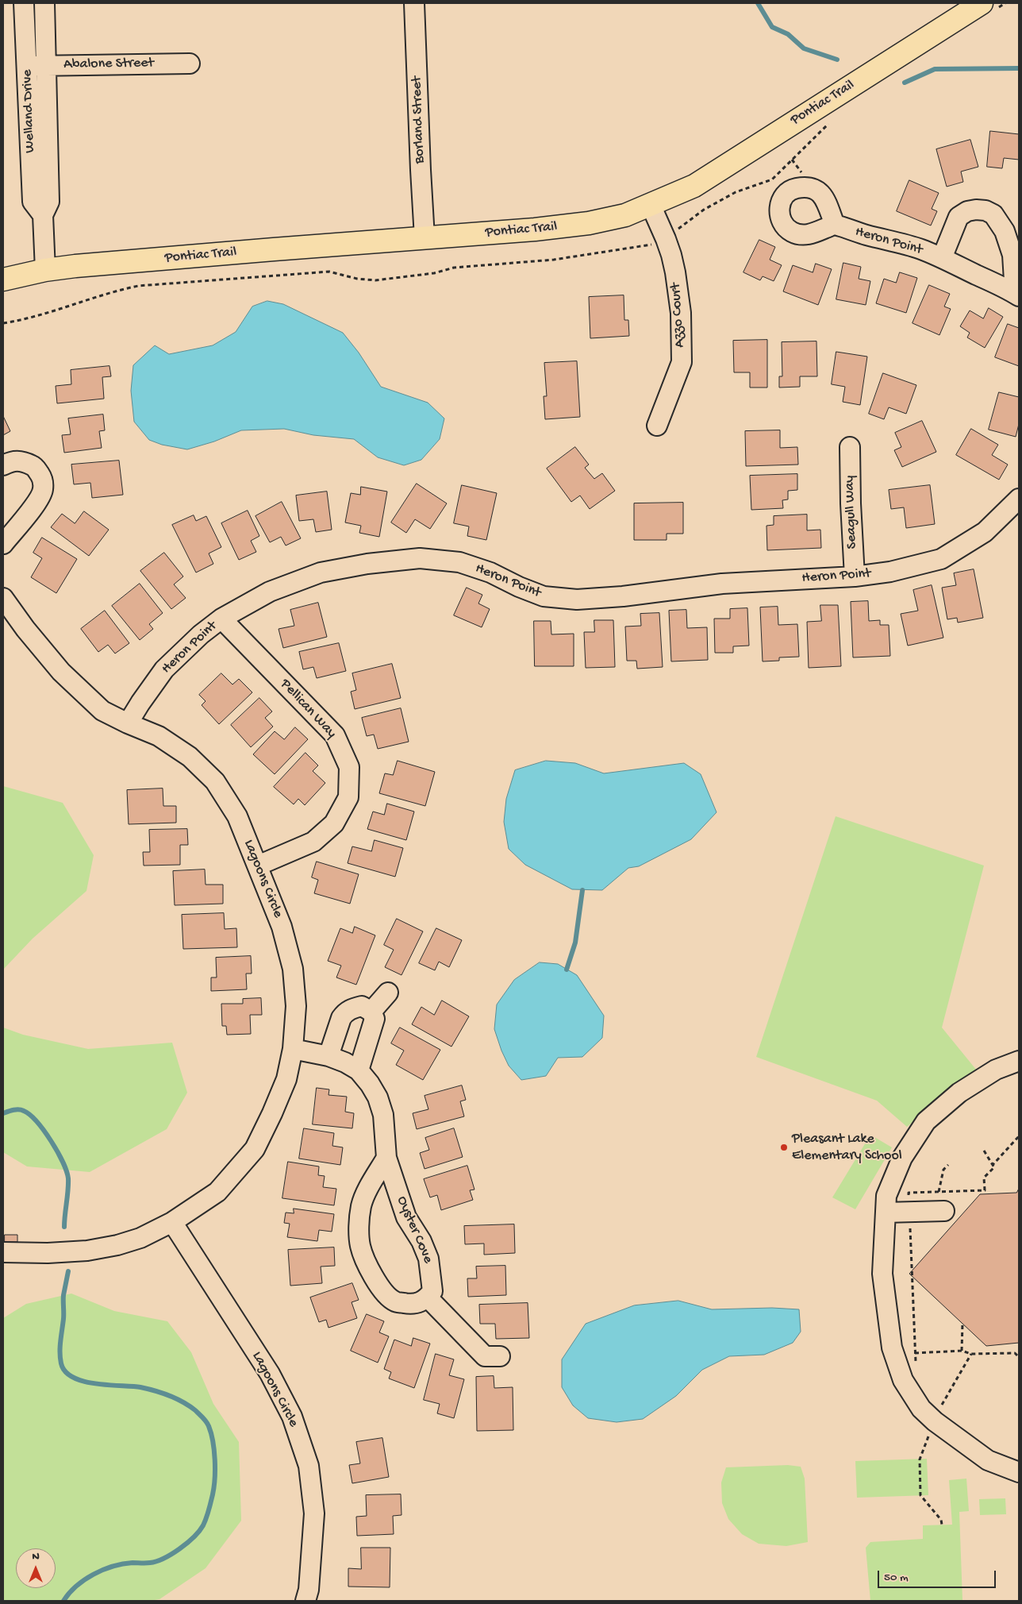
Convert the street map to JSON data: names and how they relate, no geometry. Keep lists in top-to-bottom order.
{
  "streets": {
    "main road": ["Pontiac Trail"],
    "street": [
      "Abalone Street",
      "Welland Drive",
      "Borland Street",
      "Heron Point",
      "Azzo Court",
      "Seagull Way",
      "Pellican Way",
      "Lagoons Circle",
      "Oyster Cove"
    ]
  },
  "crossings": [
    ["Abalone Street", "Welland Drive"],
    ["Pontiac Trail", "Welland Drive"],
    ["Pontiac Trail", "Borland Street"],
    ["Pontiac Trail", "Azzo Court"],
    ["Heron Point", "Seagull Way"],
    ["Heron Point", "Pellican Way"],
    ["Heron Point", "Lagoons Circle"],
    ["Pellican Way", "Lagoons Circle"],
    ["Lagoons Circle", "Oyster Cove"]
  ],
  "places": ["Pleasant Lake Elementary School"],
  "scale_bar": "50 m",
  "north": "top"
}
